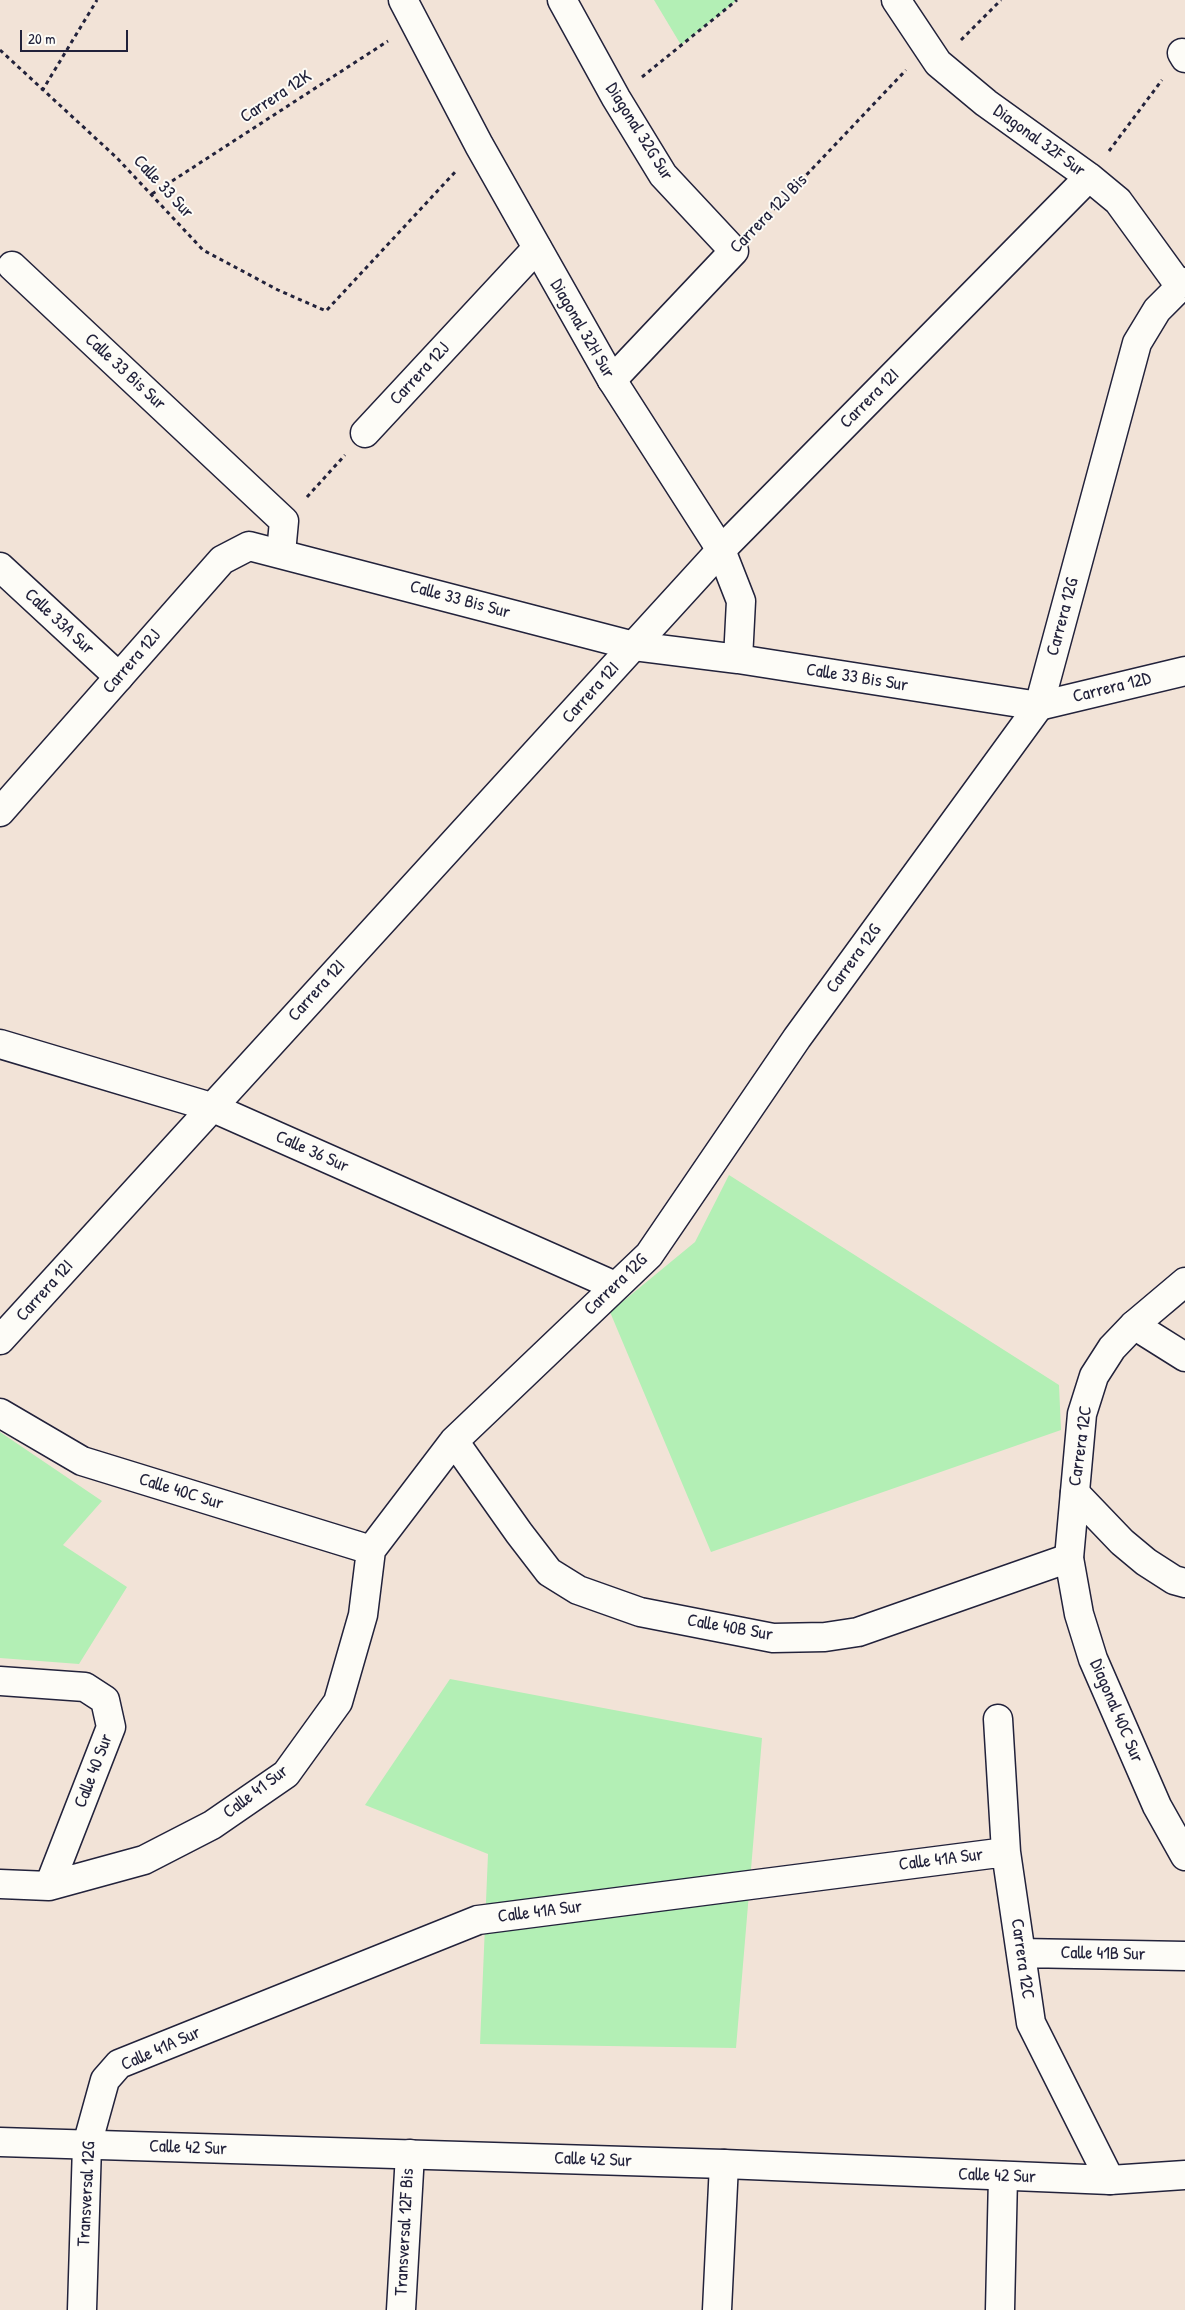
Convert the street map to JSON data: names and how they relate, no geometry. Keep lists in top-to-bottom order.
{
  "streets": {
    "street": [
      "Diagonal 32G Sur",
      "Diagonal 32F Sur",
      "Carrera 12J Bis",
      "Diagonal 32H Sur",
      "Calle 33 Bis Sur",
      "Carrera 12J",
      "Carrera 12I",
      "Carrera 12G",
      "Calle 33A Sur",
      "Carrera 12D",
      "Calle 36 Sur",
      "Carrera 12C",
      "Calle 40C Sur",
      "Calle 40B Sur",
      "Diagonal 40C Sur",
      "Calle 40 Sur",
      "Calle 41 Sur",
      "Calle 41A Sur",
      "Calle 41B Sur",
      "Calle 42 Sur",
      "Transversal 12G",
      "Transversal 12F Bis"
    ],
    "path": ["Carrera 12K", "Calle 33 Sur"]
  },
  "crossings": [
    ["Carrera 12K", "Calle 33 Sur"],
    ["Carrera 12K", "Diagonal 32H Sur"],
    ["Diagonal 32G Sur", "Carrera 12J Bis"],
    ["Diagonal 32F Sur", "Carrera 12J Bis"],
    ["Diagonal 32F Sur", "Carrera 12I"],
    ["Diagonal 32F Sur", "Carrera 12G"],
    ["Calle 33 Sur", "Diagonal 32H Sur"],
    ["Carrera 12J Bis", "Diagonal 32H Sur"],
    ["Diagonal 32H Sur", "Calle 33 Bis Sur"],
    ["Diagonal 32H Sur", "Carrera 12J"],
    ["Diagonal 32H Sur", "Carrera 12I"],
    ["Calle 33 Bis Sur", "Carrera 12J"],
    ["Calle 33 Bis Sur", "Carrera 12I"],
    ["Calle 33 Bis Sur", "Carrera 12G"],
    ["Calle 33 Bis Sur", "Carrera 12D"],
    ["Carrera 12J", "Calle 33A Sur"],
    ["Carrera 12I", "Calle 36 Sur"],
    ["Carrera 12G", "Carrera 12D"],
    ["Carrera 12G", "Calle 36 Sur"],
    ["Carrera 12G", "Calle 40C Sur"],
    ["Carrera 12G", "Calle 40B Sur"],
    ["Carrera 12G", "Calle 41 Sur"],
    ["Carrera 12C", "Calle 40B Sur"],
    ["Carrera 12C", "Diagonal 40C Sur"],
    ["Carrera 12C", "Calle 41A Sur"],
    ["Carrera 12C", "Calle 41B Sur"],
    ["Carrera 12C", "Calle 42 Sur"],
    ["Calle 40C Sur", "Calle 41 Sur"],
    ["Calle 40B Sur", "Diagonal 40C Sur"],
    ["Calle 40 Sur", "Calle 41 Sur"],
    ["Calle 41A Sur", "Transversal 12G"],
    ["Calle 42 Sur", "Transversal 12G"],
    ["Calle 42 Sur", "Transversal 12F Bis"]
  ],
  "scale_bar": "20 m"
}
